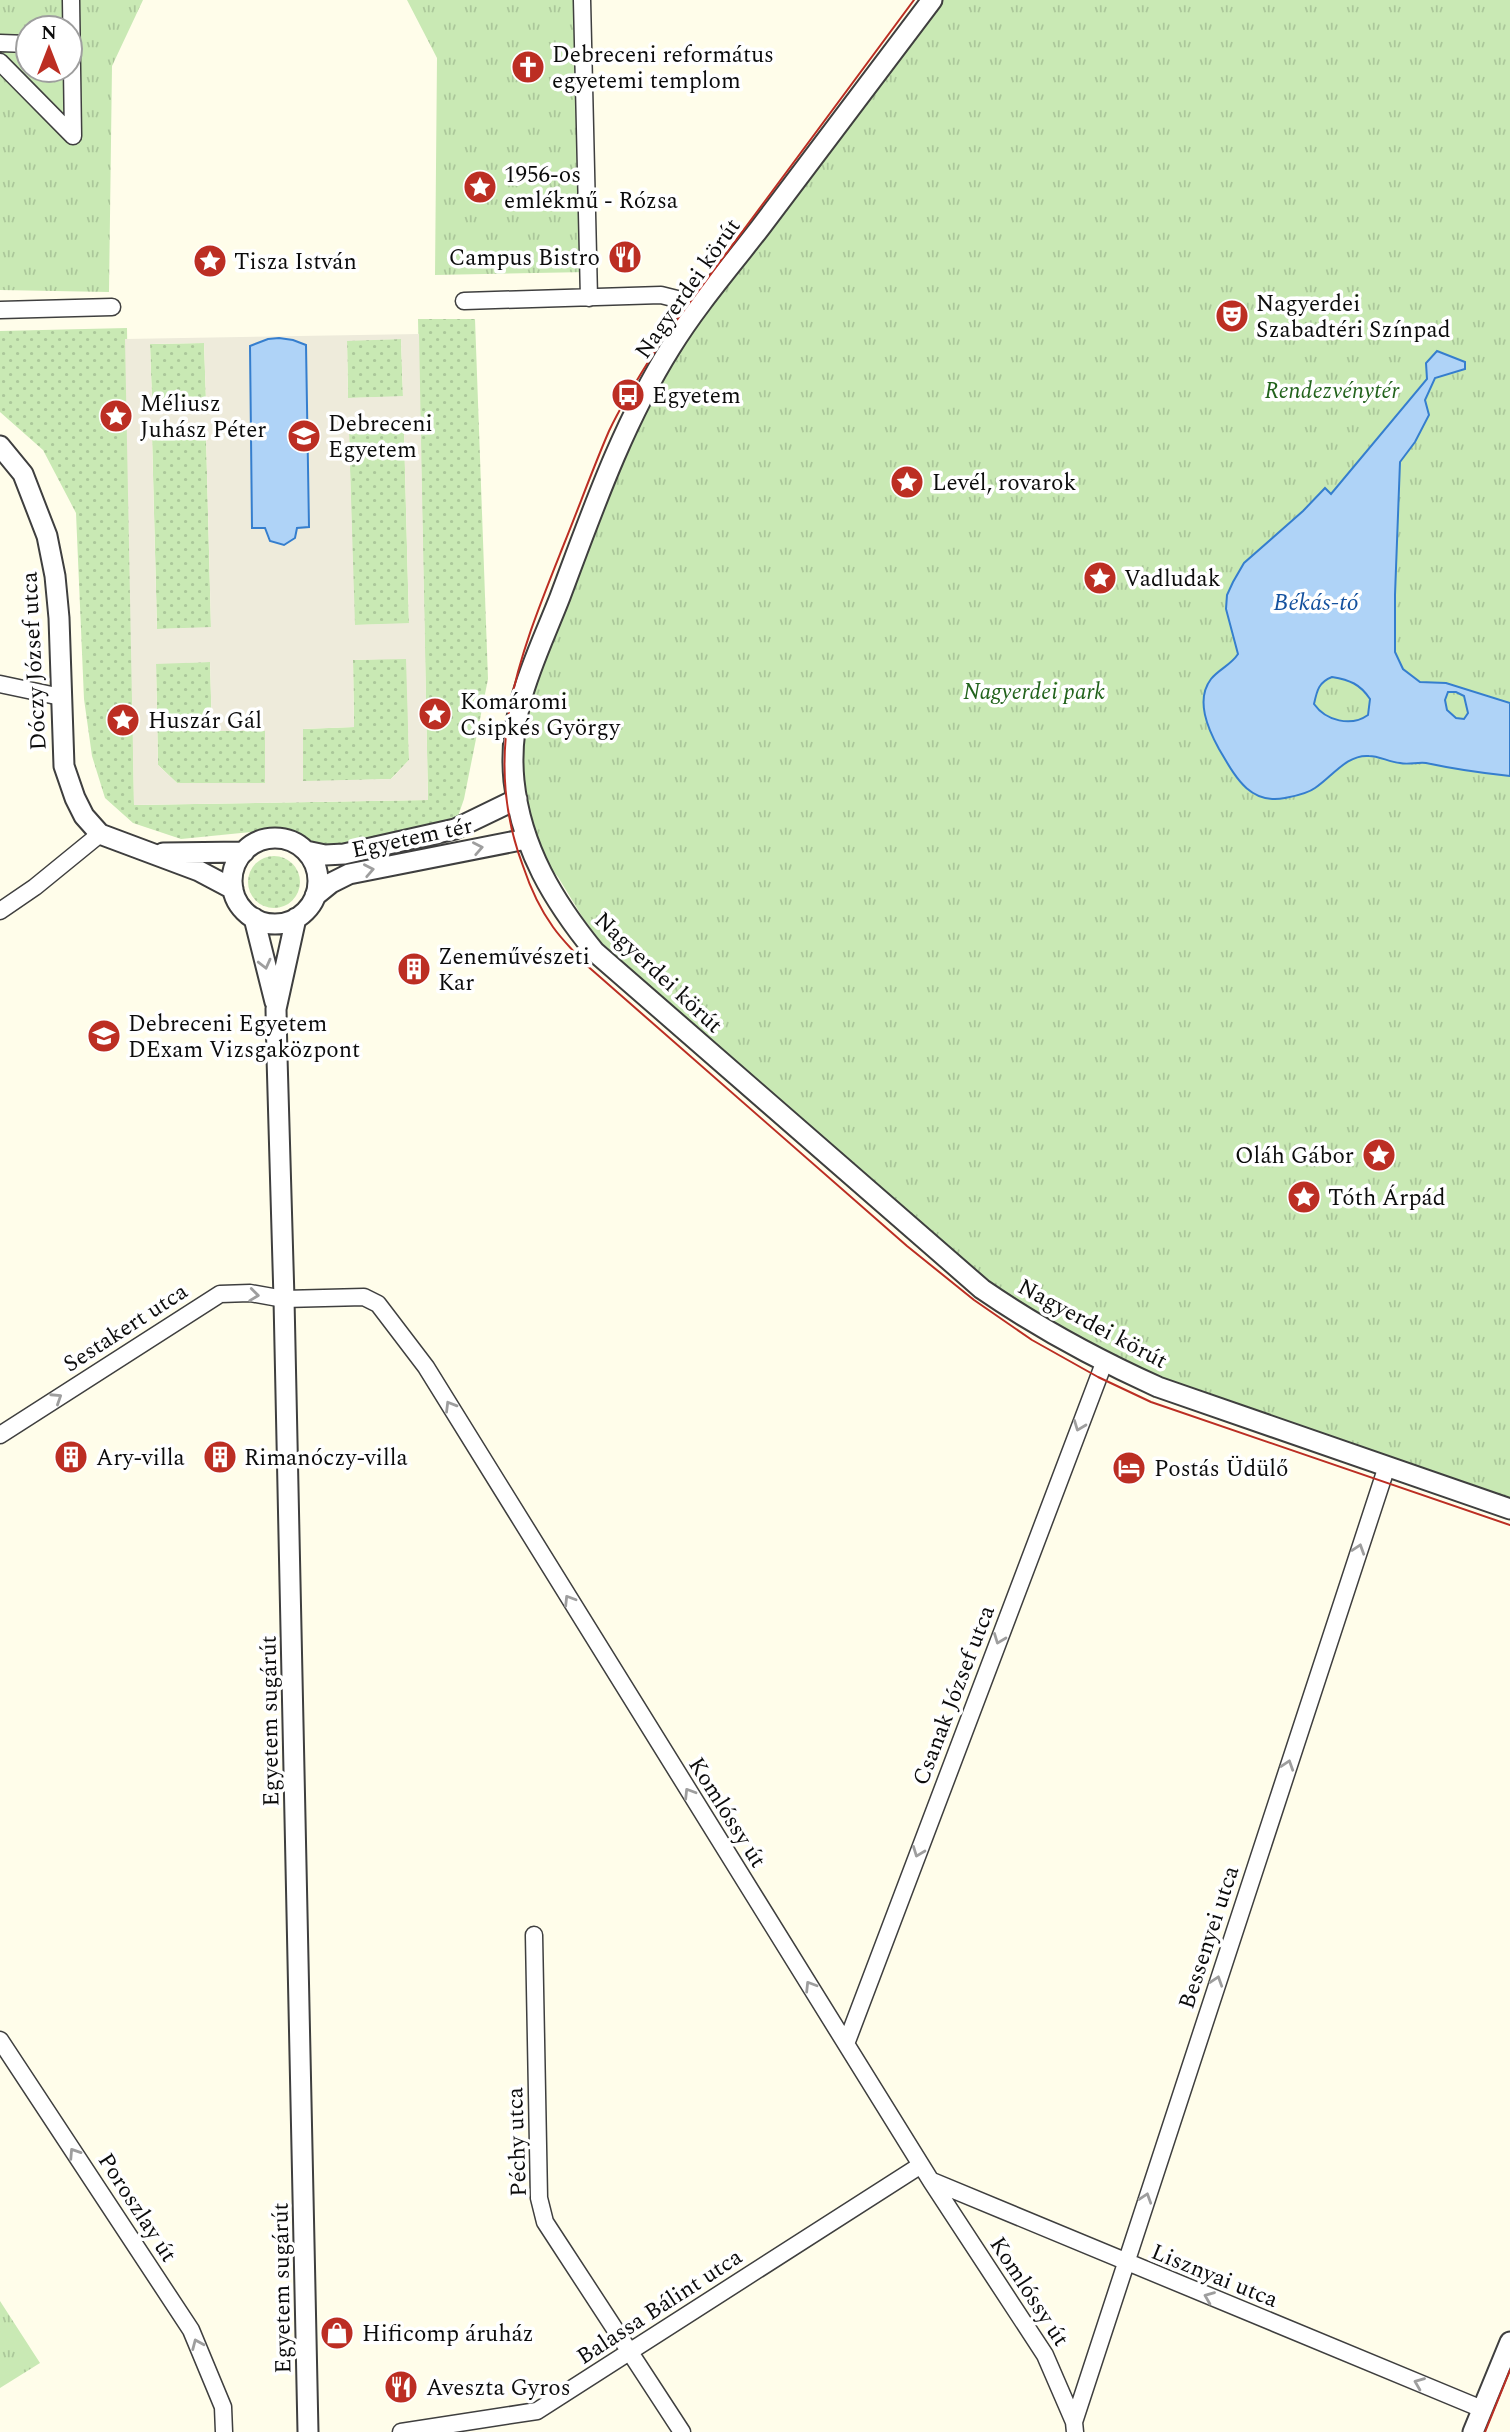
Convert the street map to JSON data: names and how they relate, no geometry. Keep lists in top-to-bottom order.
{
  "streets": {
    "street": [
      "Nagyerdei körút",
      "Dóczy József utca",
      "Egyetem tér",
      "Sestakert utca",
      "Csanak József utca",
      "Egyetem sugárút",
      "Komlóssy út",
      "Bessenyei utca",
      "Péchy utca",
      "Poroszlay út",
      "Lisznyai utca",
      "Balassa Bálint utca"
    ]
  },
  "crossings": [
    ["Nagyerdei körút", "Egyetem tér"],
    ["Nagyerdei körút", "Csanak József utca"],
    ["Nagyerdei körút", "Bessenyei utca"],
    ["Egyetem tér", "Egyetem sugárút"],
    ["Sestakert utca", "Egyetem sugárút"],
    ["Sestakert utca", "Komlóssy út"],
    ["Csanak József utca", "Komlóssy út"],
    ["Egyetem sugárút", "Komlóssy út"],
    ["Komlóssy út", "Bessenyei utca"],
    ["Komlóssy út", "Lisznyai utca"],
    ["Komlóssy út", "Balassa Bálint utca"],
    ["Bessenyei utca", "Lisznyai utca"],
    ["Péchy utca", "Balassa Bálint utca"]
  ],
  "one_way": [
    "Sestakert utca",
    "Csanak József utca",
    "Komlóssy út",
    "Bessenyei utca",
    "Poroszlay út",
    "Lisznyai utca"
  ],
  "water": ["Békás-tó"],
  "parks": ["Rendezvénytér", "Nagyerdei park"],
  "places": {
    "church": ["Debreceni református egyetemi templom"],
    "place": [
      "1956-os emlékmű - Rózsa",
      "Tisza István",
      "Méliusz Juhász Péter",
      "Levél, rovarok",
      "Vadludak",
      "Komáromi Csipkés György",
      "Huszár Gál",
      "Oláh Gábor",
      "Tóth Árpád"
    ],
    "restaurant": ["Campus Bistro", "Aveszta Gyros"],
    "theatre": ["Nagyerdei Szabadtéri Színpad"],
    "bus stop": ["Egyetem"],
    "school or university": ["Debreceni Egyetem", "Debreceni Egyetem DExam Vizsgaközpont"],
    "building": ["Zeneművészeti Kar", "Ary-villa", "Rimanóczy-villa"],
    "hotel": ["Postás Üdülő"],
    "shop": ["Hificomp áruház"]
  },
  "north": "top"
}
